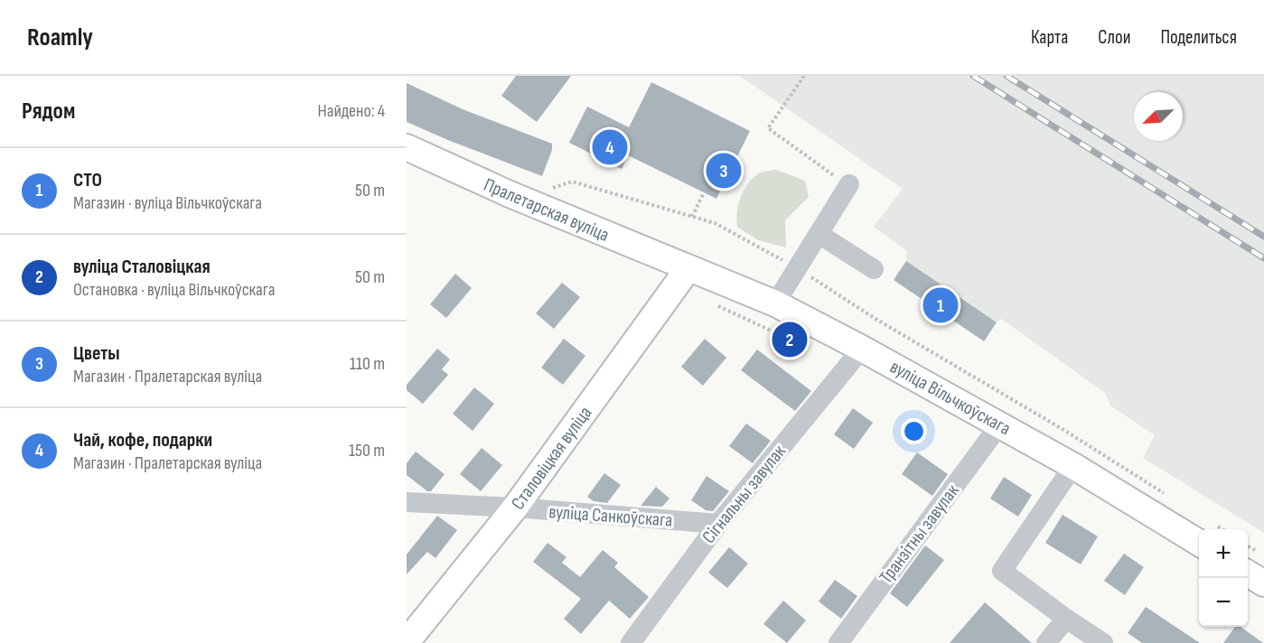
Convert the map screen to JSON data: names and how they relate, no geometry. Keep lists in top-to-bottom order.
{
  "streets": {
    "main road": ["Пралетарская вуліца", "вуліца Вільчкоўскага", "Сталовіцкая вуліца"],
    "street": ["Сігнальны завулак", "вуліца Санкоўскага", "Транзітны завулак"]
  },
  "crossings": [
    ["Пралетарская вуліца", "вуліца Вільчкоўскага"],
    ["Пралетарская вуліца", "Сталовіцкая вуліца"],
    ["вуліца Вільчкоўскага", "Сталовіцкая вуліца"],
    ["вуліца Вільчкоўскага", "Сігнальны завулак"],
    ["вуліца Вільчкоўскага", "Транзітны завулак"],
    ["Сталовіцкая вуліца", "вуліца Санкоўскага"],
    ["Сігнальны завулак", "вуліца Санкоўскага"]
  ],
  "north": "bottom left",
  "page": {
    "header": "Roamly",
    "nav": ["Карта", "Слои", "Поделиться"],
    "heading": ["Рядом", "Найдено: 4"],
    "pins": [
      "4",
      "3",
      "1",
      "2"
    ],
    "list": [
      {
        "mark": "1",
        "name": "СТО",
        "note": "Магазин · вуліца Вільчкоўскага",
        "value": "50 m"
      },
      {
        "mark": "2",
        "name": "вуліца Сталовіцкая",
        "note": "Остановка · вуліца Вільчкоўскага",
        "value": "50 m"
      },
      {
        "mark": "3",
        "name": "Цветы",
        "note": "Магазин · Пралетарская вуліца",
        "value": "110 m"
      },
      {
        "mark": "4",
        "name": "Чай, кофе, подарки",
        "note": "Магазин · Пралетарская вуліца",
        "value": "150 m"
      }
    ],
    "map_buttons": ["+", "−"]
  }
}
